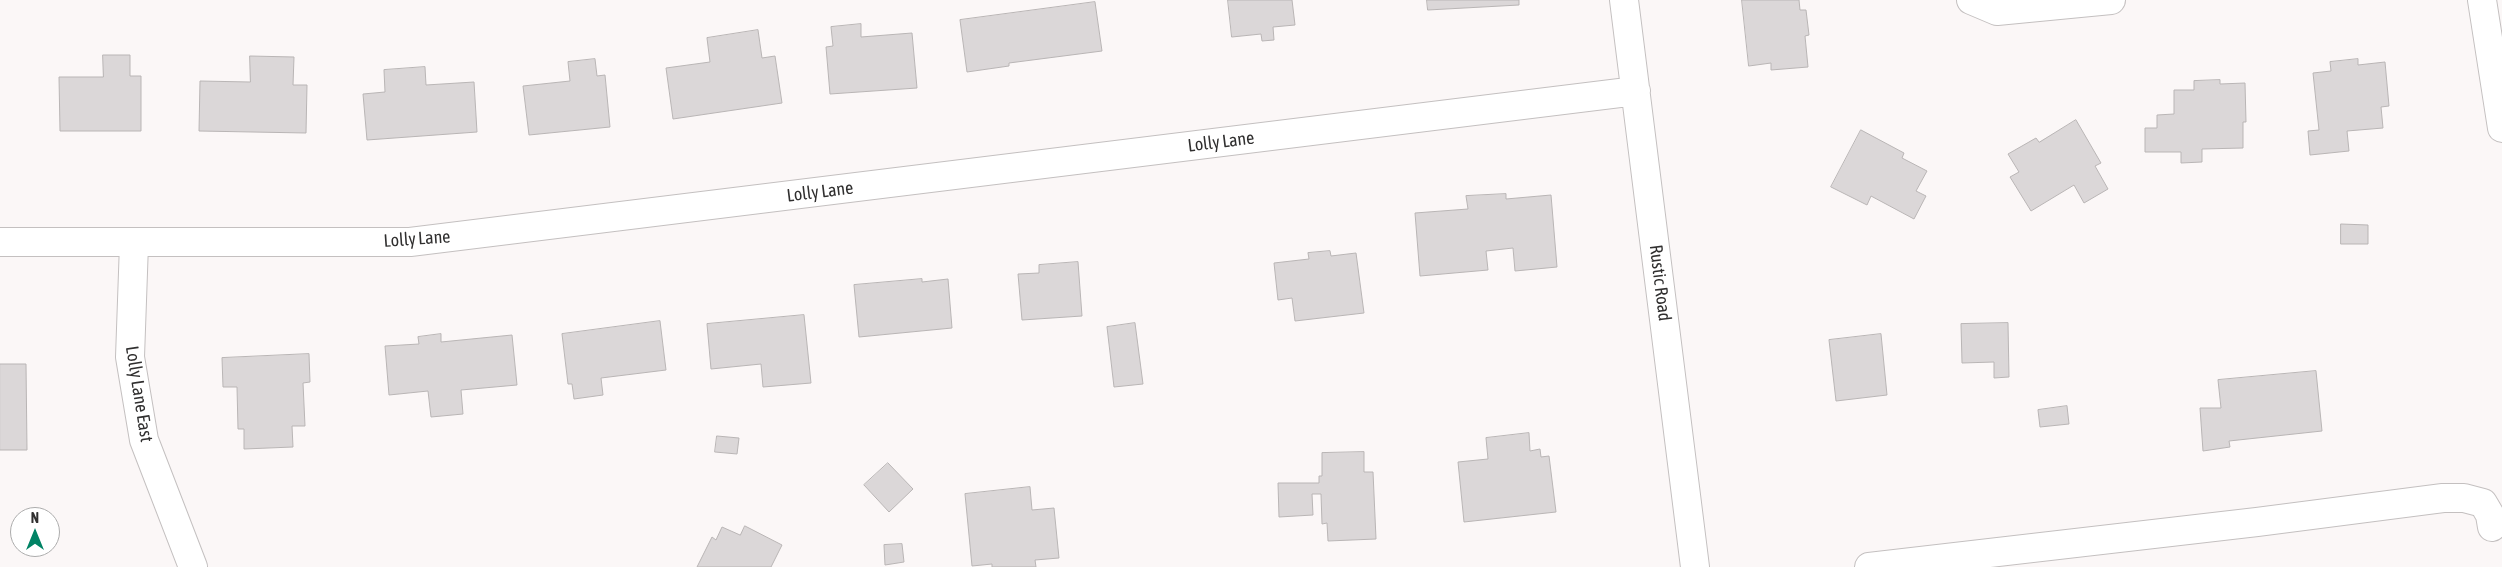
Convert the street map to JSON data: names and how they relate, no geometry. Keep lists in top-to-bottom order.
{
  "streets": {
    "street": ["Lolly Lane", "Rustic Road", "Lolly Lane East"]
  },
  "crossings": [
    ["Lolly Lane", "Rustic Road"],
    ["Lolly Lane", "Lolly Lane East"]
  ],
  "north": "top"
}
